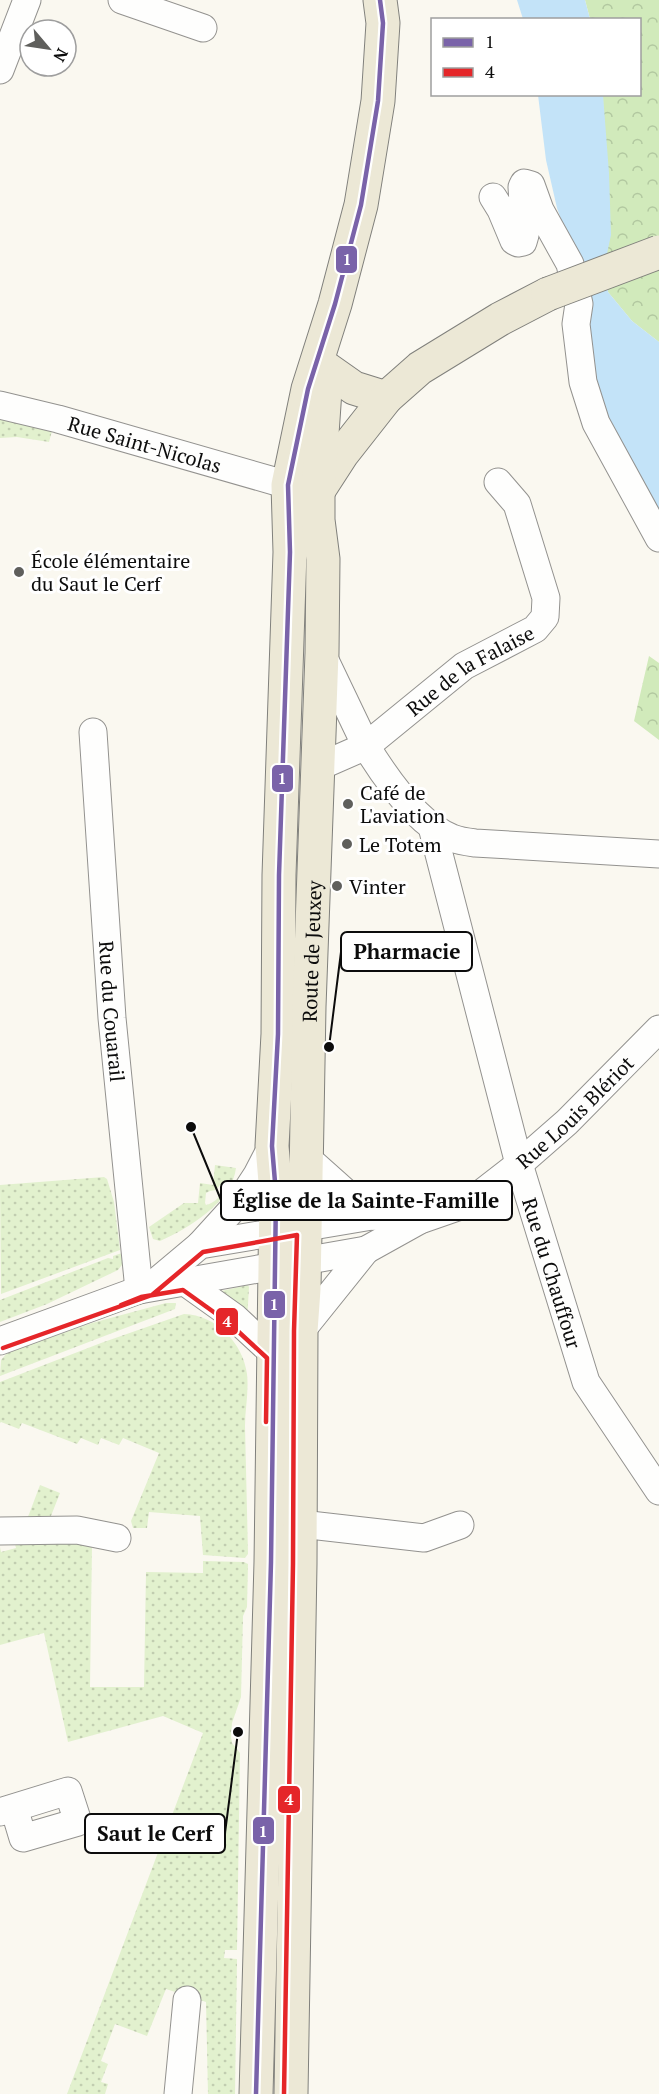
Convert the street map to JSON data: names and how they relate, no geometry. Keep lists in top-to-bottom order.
{
  "streets": {
    "main road": ["Route de Jeuxey"],
    "street": [
      "Rue Saint-Nicolas",
      "Rue de la Falaise",
      "Rue du Couarail",
      "Rue Louis Blériot",
      "Rue du Chauffour"
    ]
  },
  "crossings": [
    ["Rue Saint-Nicolas", "Route de Jeuxey"],
    ["Rue de la Falaise", "Route de Jeuxey"],
    ["Route de Jeuxey", "Rue Louis Blériot"],
    ["Rue du Couarail", "Rue Louis Blériot"],
    ["Rue Louis Blériot", "Rue du Chauffour"]
  ],
  "places": [
    "École élémentaire du Saut le Cerf",
    "Café de L'aviation",
    "Le Totem",
    "Vinter",
    "Pharmacie",
    "Église de la Sainte-Famille",
    "Saut le Cerf"
  ],
  "lines": ["transit line 1", "transit line 4"],
  "legend": ["1", "4"],
  "north": "bottom right"
}
